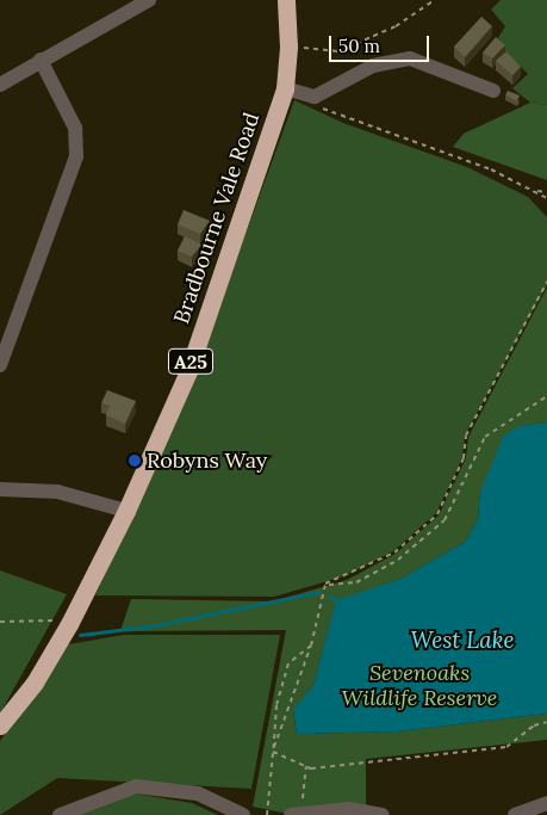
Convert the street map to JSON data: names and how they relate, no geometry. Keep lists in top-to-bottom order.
{
  "streets": {
    "highway": ["Bradbourne Vale Road", "A25"]
  },
  "water": ["West Lake"],
  "parks": ["Sevenoaks Wildlife Reserve"],
  "places": ["Robyns Way"],
  "scale_bar": "50 m"
}
